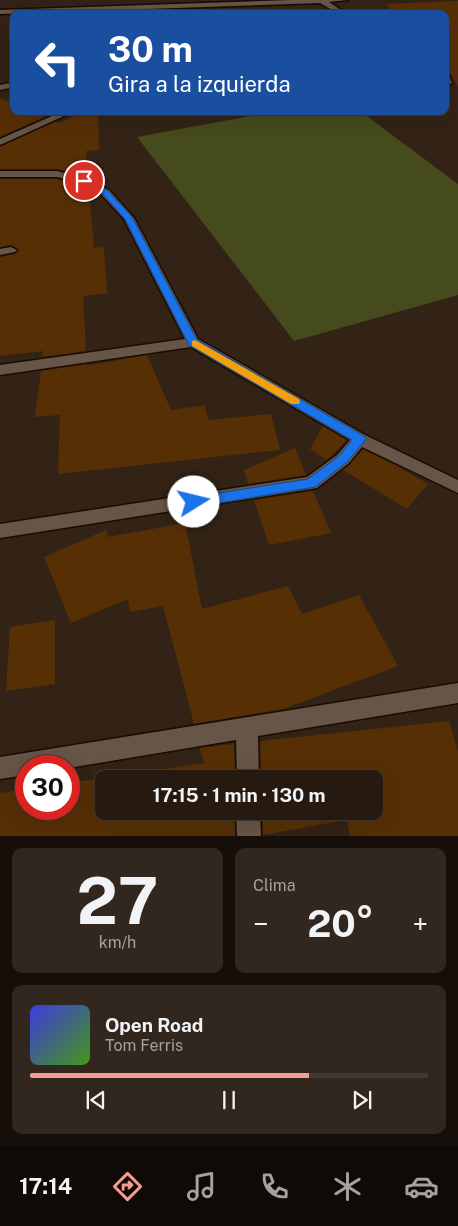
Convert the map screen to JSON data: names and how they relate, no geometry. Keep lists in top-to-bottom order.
{
  "page": {
    "turn": ["30 m", "Gira a la izquierda"],
    "limit": "30",
    "trip": "17:15 · 1 min · 130 m",
    "tile": [
      ["27", "km/h"],
      "Clima"
    ],
    "heat": ["−", "20°", "+"],
    "song": ["Open Road", "Tom Ferris"],
    "tabs": "17:14"
  }
}
